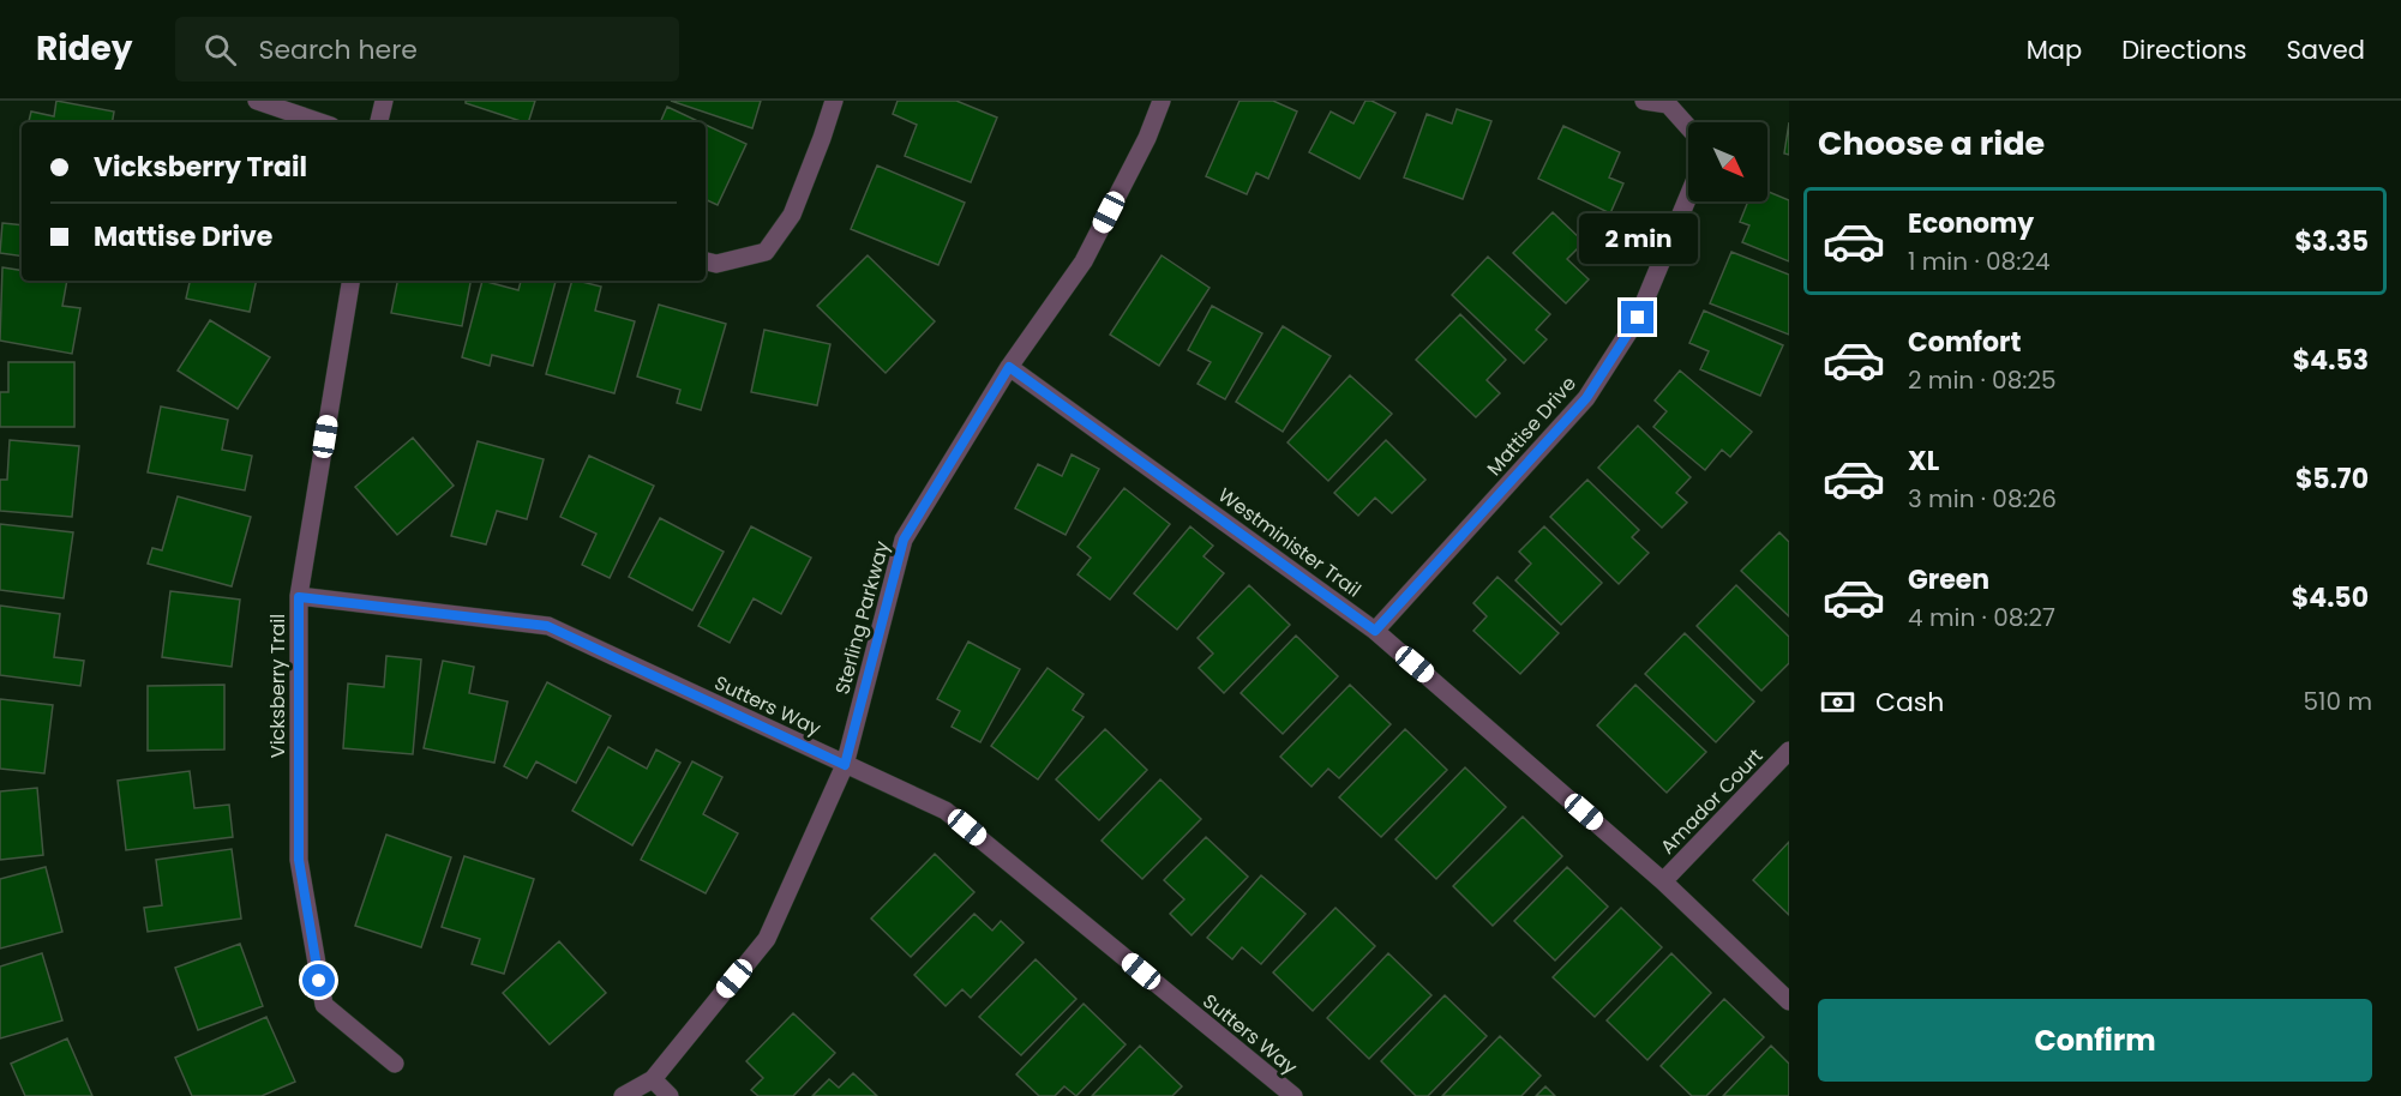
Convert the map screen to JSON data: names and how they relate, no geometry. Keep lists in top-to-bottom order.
{
  "streets": {
    "street": [
      "Mattise Drive",
      "Westminister Trail",
      "Sterling Parkway",
      "Vicksberry Trail",
      "Sutters Way",
      "Amador Court"
    ]
  },
  "crossings": [
    ["Mattise Drive", "Westminister Trail"],
    ["Westminister Trail", "Sterling Parkway"],
    ["Westminister Trail", "Amador Court"],
    ["Sterling Parkway", "Sutters Way"],
    ["Vicksberry Trail", "Sutters Way"]
  ],
  "north": "bottom right",
  "page": {
    "header": "Ridey",
    "search": "Search here",
    "nav": ["Map", "Directions", "Saved"],
    "heading": "Choose a ride",
    "banner": ["Vicksberry Trail", "Mattise Drive"],
    "list": [
      {
        "name": "Economy",
        "note": "1 min · 08:24",
        "value": "$3.35"
      },
      {
        "name": "Comfort",
        "note": "2 min · 08:25",
        "value": "$4.53"
      },
      {
        "name": "XL",
        "note": "3 min · 08:26",
        "value": "$5.70"
      },
      {
        "name": "Green",
        "note": "4 min · 08:27",
        "value": "$4.50"
      }
    ],
    "bubble": "2 min",
    "pay": ["Cash", "510 m"],
    "buttons": "Confirm"
  }
}
